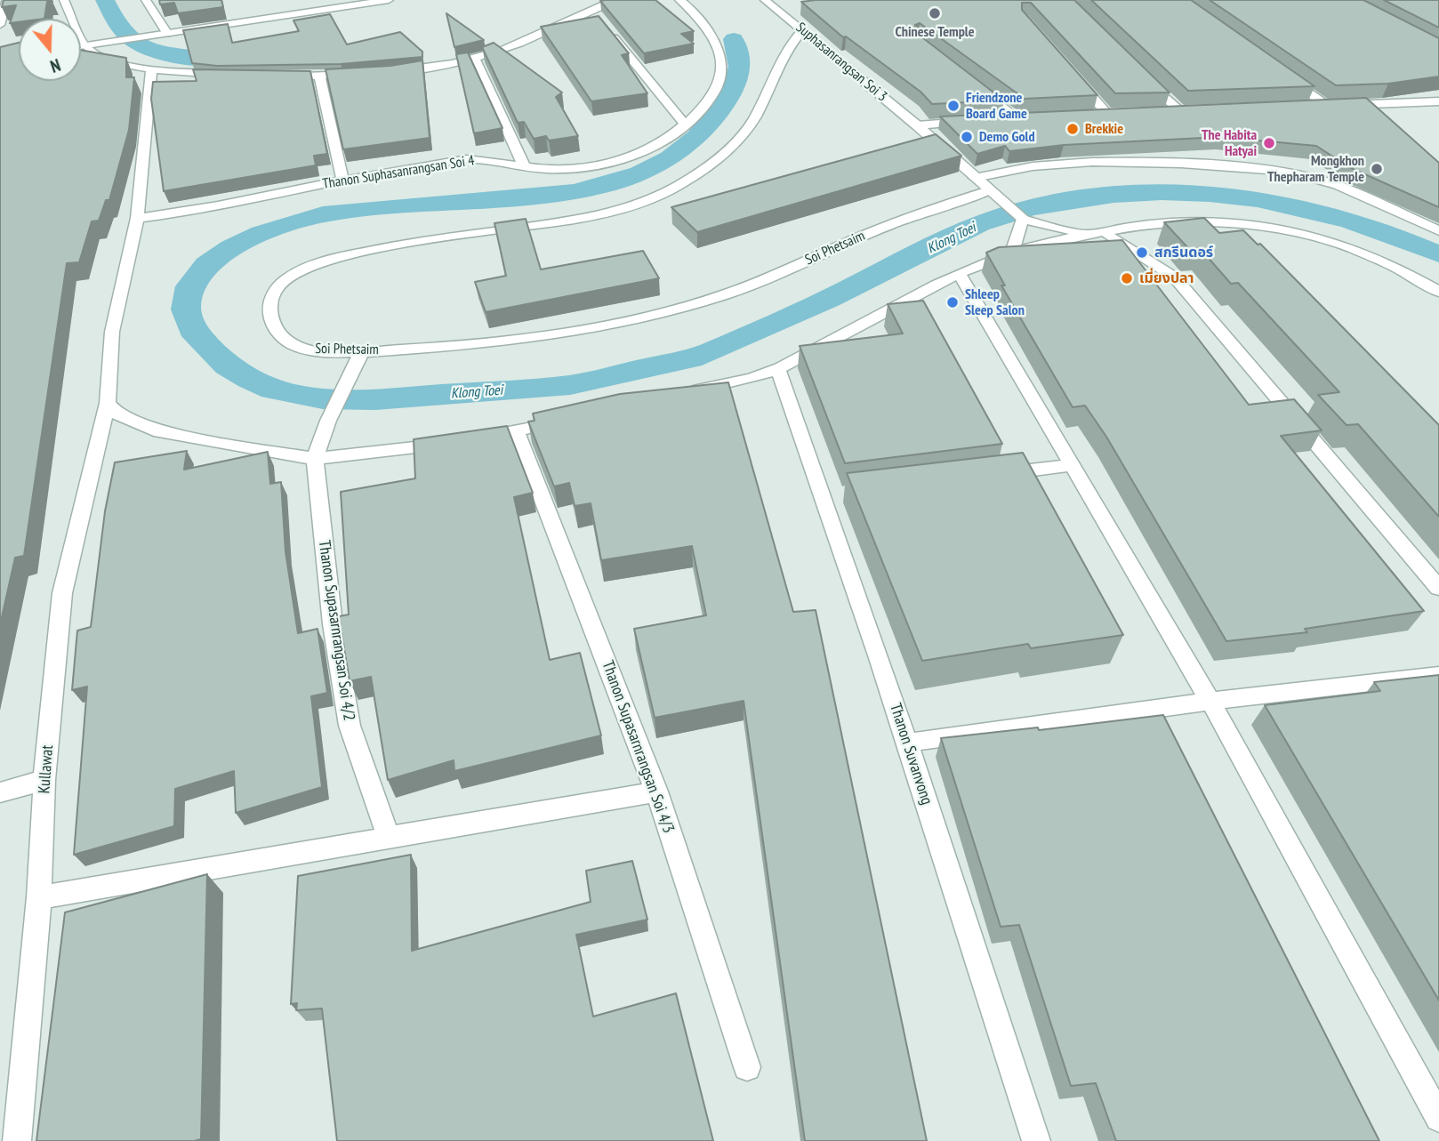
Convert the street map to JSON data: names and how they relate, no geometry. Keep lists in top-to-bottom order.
{
  "streets": {
    "street": [
      "Suphasanrangsan Soi 3",
      "Thanon Suphasanrangsan Soi 4",
      "Soi Phetsaim",
      "Thanon Supasarnrangsan Soi 4/2",
      "Thanon Supasarnrangsan Soi 4/3",
      "Thanon Suvanvong",
      "Kullawat"
    ]
  },
  "crossings": [
    ["Suphasanrangsan Soi 3", "Soi Phetsaim"],
    ["Thanon Suphasanrangsan Soi 4", "Kullawat"],
    ["Soi Phetsaim", "Thanon Supasarnrangsan Soi 4/2"]
  ],
  "water": ["Klong Toei"],
  "places": [
    "Chinese Temple",
    "Friendzone Board Game",
    "Brekkie",
    "Demo Gold",
    "The Habita Hatyai",
    "Mongkhon Thepharam Temple",
    "สกรีนดอร์",
    "เมี่ยงปลา",
    "Shleep Sleep Salon"
  ],
  "north": "bottom"
}
